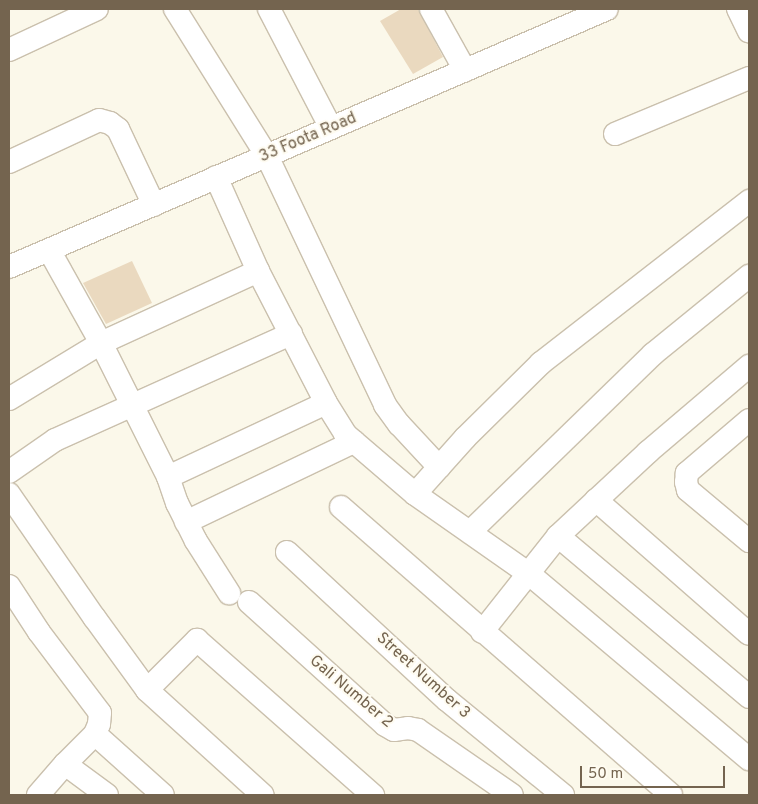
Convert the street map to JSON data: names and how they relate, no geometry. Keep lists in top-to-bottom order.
{
  "streets": {
    "street": ["33 Foota Road", "Street Number 3", "Gali Number 2"]
  },
  "crossings": [
    ["33 Foota Road", "Gali Number 2"]
  ],
  "scale_bar": "50 m"
}
